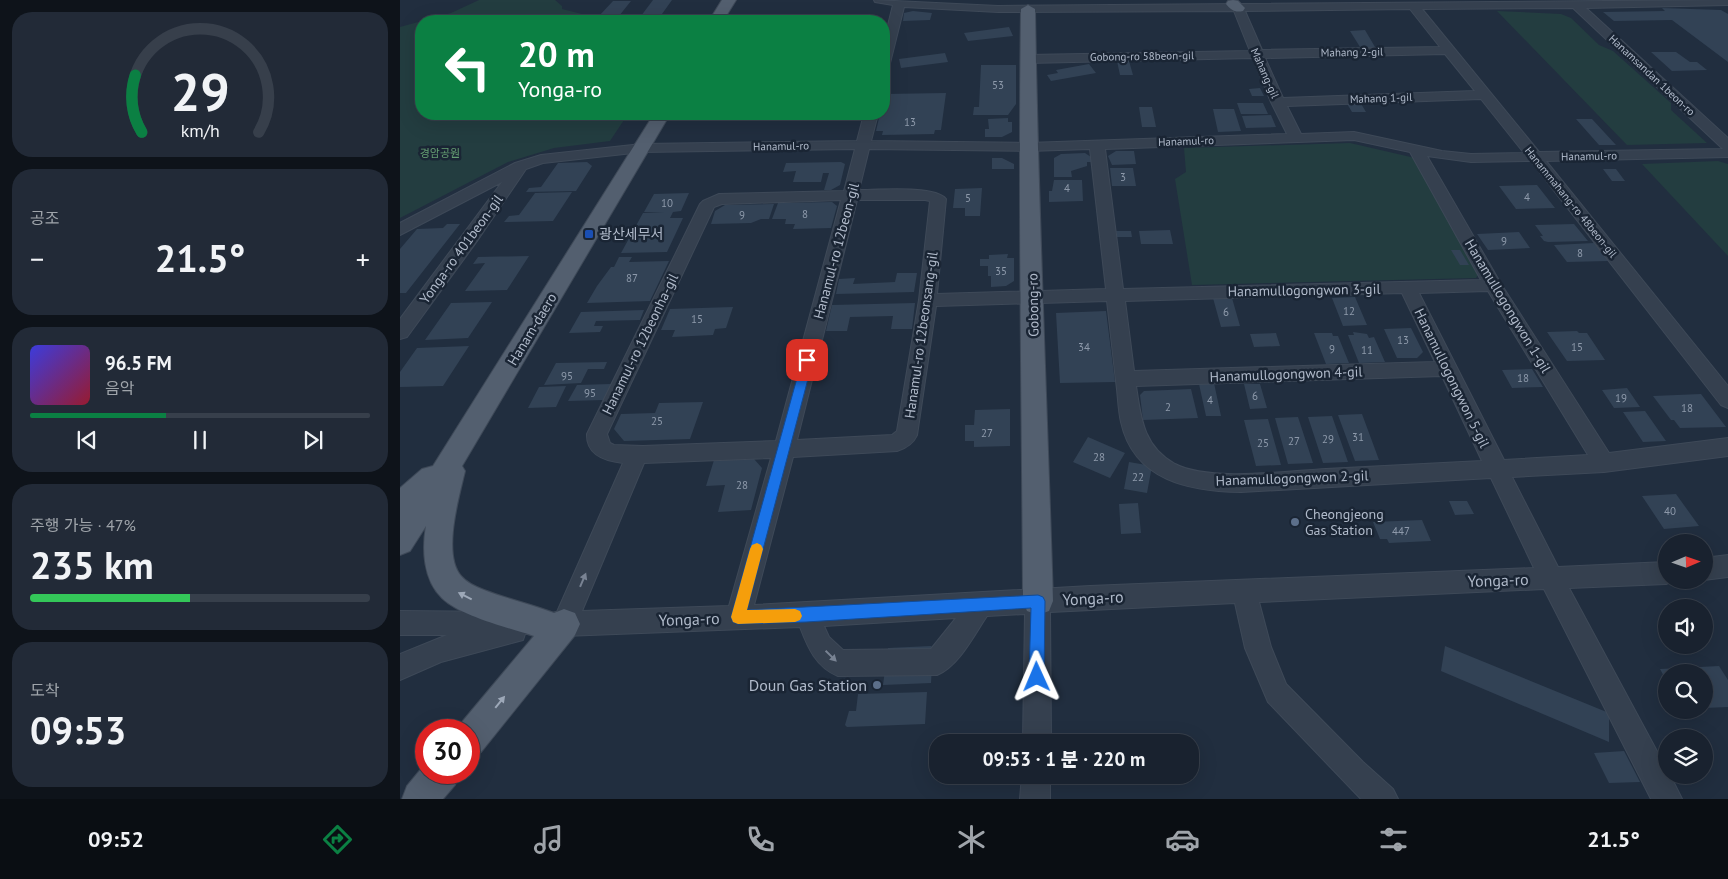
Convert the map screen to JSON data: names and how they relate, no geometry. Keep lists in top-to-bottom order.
{
  "streets": {
    "main road": ["Gobong-ro", "Hanam-daero"],
    "street": [
      "Mahang 2-gil",
      "Gobong-ro 58beon-gil",
      "Mahang-gil",
      "Hanamsandan 1beon-ro",
      "Mahang 1-gil",
      "Hanamul-ro",
      "Hanammahang-ro 48beon-gil",
      "Yonga-ro 401beon-gil",
      "Hanamul-ro 12beon-gil",
      "Hanamullogongwon 3-gil",
      "Hanamullogongwon 1-gil",
      "Hanamul-ro 12beonsang-gil",
      "Hanamul-ro 12beonha-gil",
      "Hanamullogongwon 4-gil",
      "Hanamullogongwon 5-gil",
      "Hanamullogongwon 2-gil",
      "Yonga-ro"
    ]
  },
  "crossings": [
    ["Mahang 2-gil", "Gobong-ro 58beon-gil"],
    ["Mahang 2-gil", "Mahang-gil"],
    ["Mahang 2-gil", "Hanammahang-ro 48beon-gil"],
    ["Gobong-ro 58beon-gil", "Mahang-gil"],
    ["Gobong-ro 58beon-gil", "Gobong-ro"],
    ["Mahang-gil", "Mahang 1-gil"],
    ["Mahang-gil", "Hanamul-ro"],
    ["Mahang 1-gil", "Hanammahang-ro 48beon-gil"],
    ["Hanamul-ro", "Hanammahang-ro 48beon-gil"],
    ["Hanamul-ro", "Yonga-ro 401beon-gil"],
    ["Hanamul-ro", "Hanamul-ro 12beon-gil"],
    ["Hanamul-ro", "Gobong-ro"],
    ["Hanamul-ro", "Hanamullogongwon 1-gil"],
    ["Hanamul-ro", "Hanam-daero"],
    ["Hanamul-ro", "Hanamullogongwon 2-gil"],
    ["Hanamul-ro 12beon-gil", "Hanamul-ro 12beonsang-gil"],
    ["Hanamul-ro 12beon-gil", "Hanamul-ro 12beonha-gil"],
    ["Hanamul-ro 12beon-gil", "Yonga-ro"],
    ["Hanamullogongwon 3-gil", "Gobong-ro"],
    ["Hanamullogongwon 3-gil", "Hanamullogongwon 1-gil"],
    ["Hanamullogongwon 3-gil", "Hanamul-ro 12beonsang-gil"],
    ["Hanamullogongwon 3-gil", "Hanamullogongwon 5-gil"],
    ["Hanamullogongwon 3-gil", "Hanamullogongwon 2-gil"],
    ["Gobong-ro", "Yonga-ro"],
    ["Hanamullogongwon 1-gil", "Hanamullogongwon 2-gil"],
    ["Hanamul-ro 12beonsang-gil", "Hanamul-ro 12beonha-gil"],
    ["Hanamullogongwon 4-gil", "Hanamullogongwon 5-gil"],
    ["Hanamullogongwon 4-gil", "Hanamullogongwon 2-gil"],
    ["Hanamullogongwon 5-gil", "Hanamullogongwon 2-gil"],
    ["Hanamullogongwon 5-gil", "Yonga-ro"]
  ],
  "parks": ["경암공원"],
  "places": {
    "transit": ["광산세무서"],
    "other": ["Cheongjeong Gas Station", "Doun Gas Station"]
  },
  "house_numbers": [
    "53",
    "13",
    "3",
    "4",
    "4",
    "5",
    "10",
    "8",
    "9",
    "9",
    "8",
    "35",
    "87",
    "12",
    "6",
    "15",
    "13",
    "34",
    "15",
    "9",
    "11",
    "95",
    "18",
    "95",
    "6",
    "19",
    "4",
    "2",
    "18",
    "25",
    "27",
    "31",
    "29",
    "27",
    "25",
    "28",
    "22",
    "28",
    "40",
    "447"
  ],
  "north": "right",
  "page": {
    "turn": ["20 m", "Yonga-ro"],
    "tile": [
      "공조",
      ["주행 가능 · 47%", "235 km"],
      ["도착", "09:53"]
    ],
    "heat": ["−", "21.5°", "+"],
    "song": ["96.5 FM", "음악"],
    "limit": "30",
    "trip": "09:53 · 1 분 · 220 m",
    "tabs": ["09:52", "21.5°"],
    "gauge": ["29", "km/h"]
  }
}
